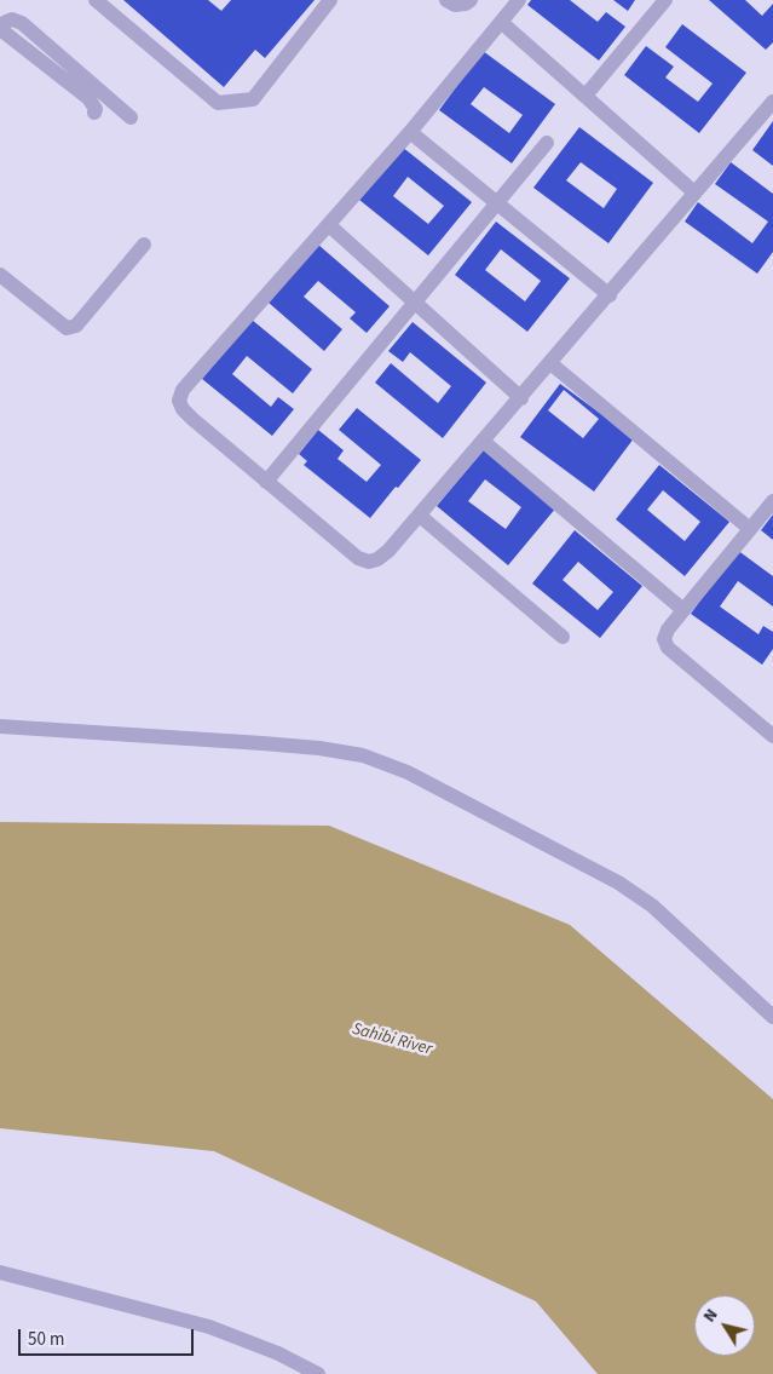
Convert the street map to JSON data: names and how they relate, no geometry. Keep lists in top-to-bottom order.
{
  "water": ["Sahibi River"],
  "scale_bar": "50 m",
  "north": "top left"
}
